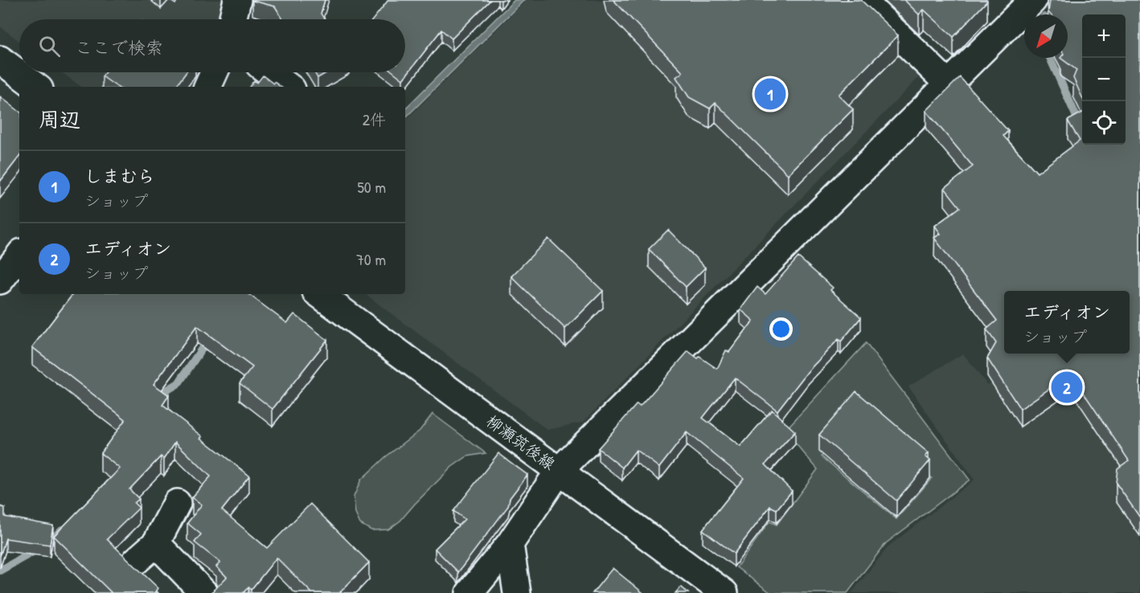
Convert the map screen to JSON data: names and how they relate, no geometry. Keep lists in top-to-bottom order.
{
  "streets": {
    "street": ["柳瀬筑後線"]
  },
  "north": "bottom left",
  "page": {
    "map_buttons": ["+", "−"],
    "search": "ここで検索",
    "pins": ["1", "2"],
    "heading": ["周辺", "2件"],
    "list": [
      {
        "mark": "1",
        "name": "しまむら",
        "note": "ショップ",
        "value": "50 m"
      },
      {
        "mark": "2",
        "name": "エディオン",
        "note": "ショップ",
        "value": "70 m"
      }
    ],
    "popup": ["エディオン", "ショップ"]
  }
}
